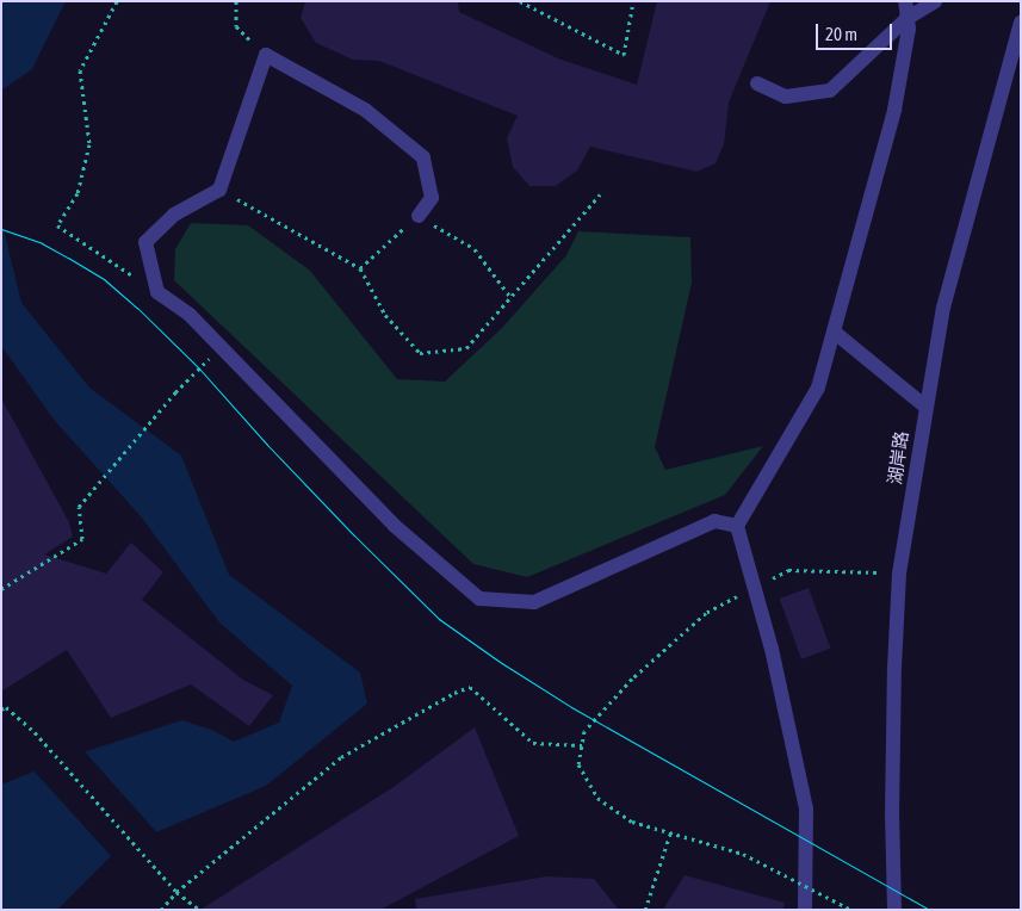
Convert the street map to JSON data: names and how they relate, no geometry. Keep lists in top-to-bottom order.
{
  "streets": {
    "street": ["湖岸路"]
  },
  "scale_bar": "20 m"
}
